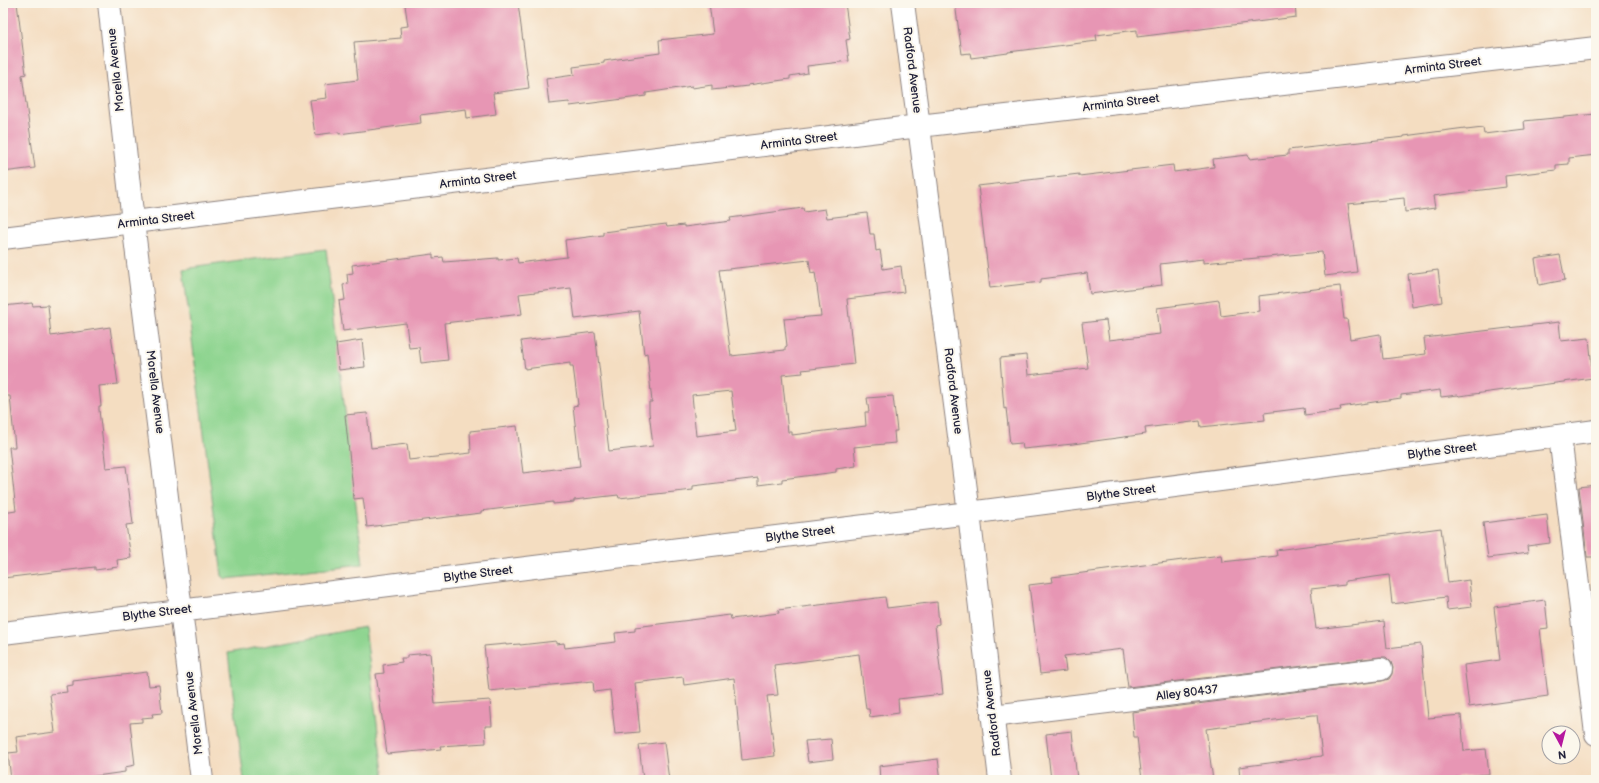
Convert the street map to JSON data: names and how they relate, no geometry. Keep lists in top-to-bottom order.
{
  "streets": {
    "street": [
      "Arminta Street",
      "Morella Avenue",
      "Radford Avenue",
      "Blythe Street",
      "Alley 80437"
    ]
  },
  "crossings": [
    ["Arminta Street", "Morella Avenue"],
    ["Arminta Street", "Radford Avenue"],
    ["Morella Avenue", "Blythe Street"],
    ["Radford Avenue", "Blythe Street"],
    ["Radford Avenue", "Alley 80437"]
  ],
  "north": "bottom"
}
